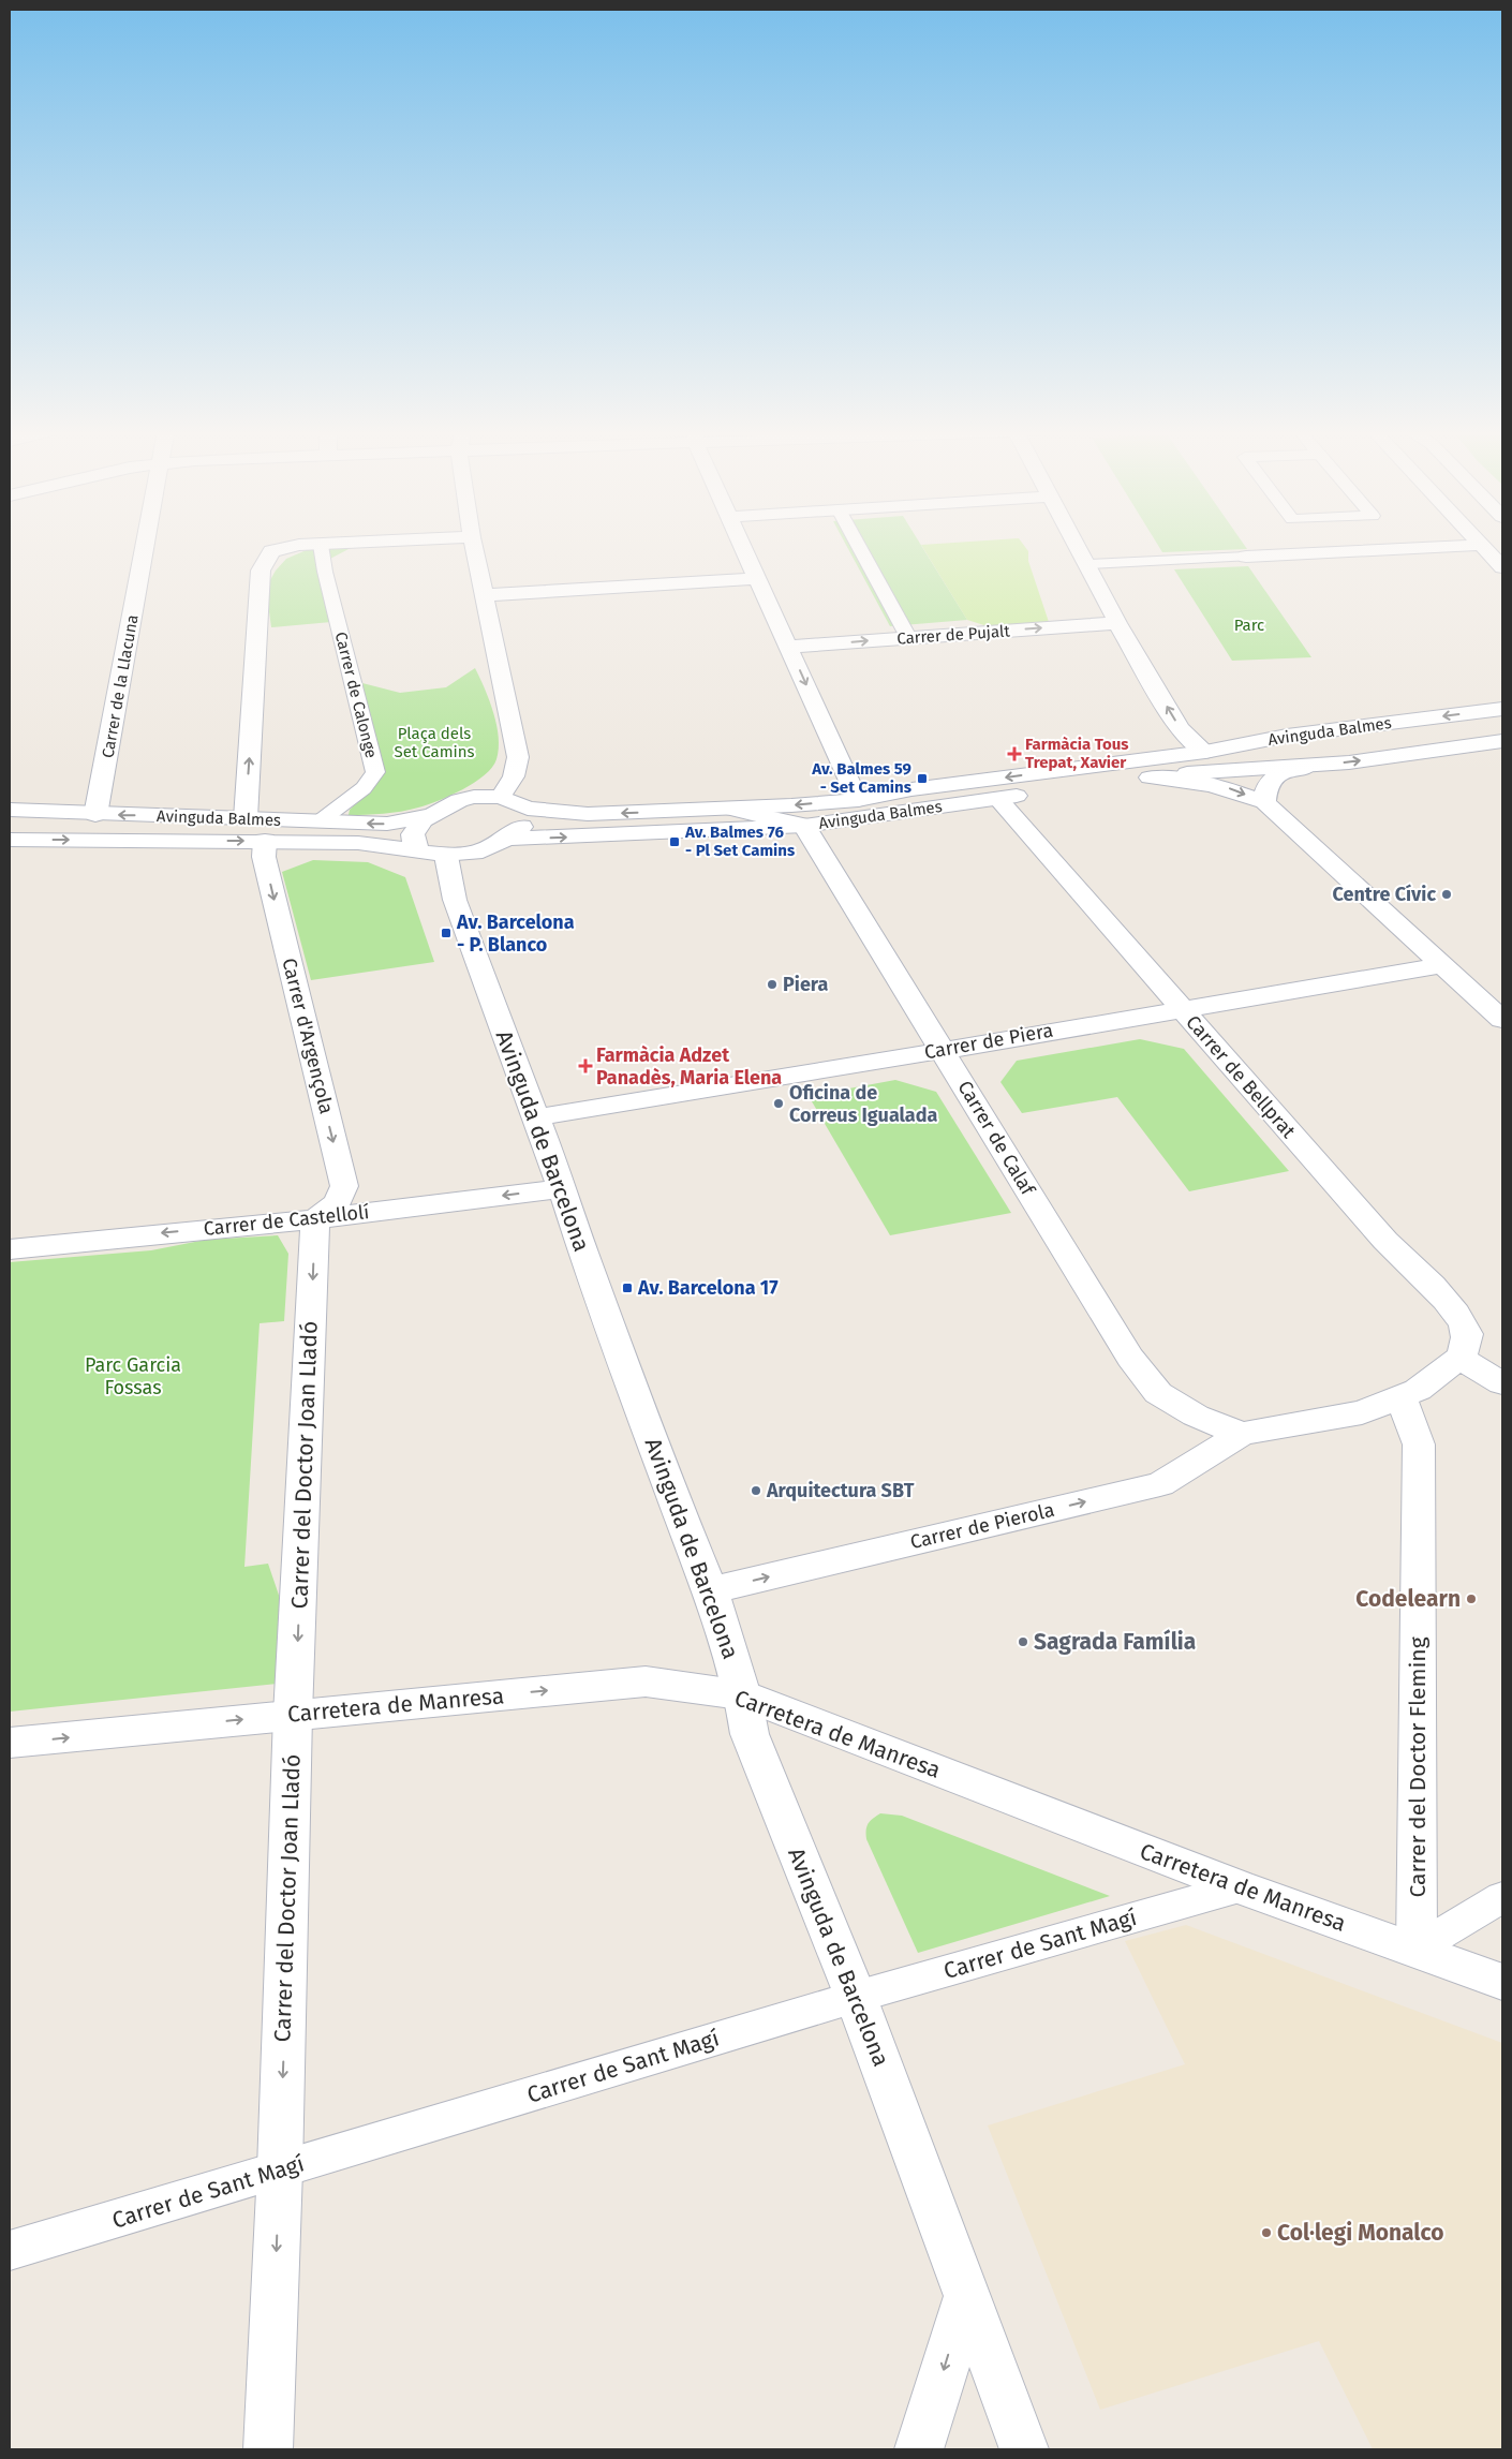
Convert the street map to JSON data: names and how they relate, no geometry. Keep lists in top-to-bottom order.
{
  "streets": {
    "street": [
      "Carrer de Pujalt",
      "Carrer de la Llacuna",
      "Carrer de Calonge",
      "Avinguda Balmes",
      "Carrer d'Argençola",
      "Carrer de Piera",
      "Carrer de Bellprat",
      "Carrer de Calaf",
      "Avinguda de Barcelona",
      "Carrer de Castellolí",
      "Carrer del Doctor Joan Lladó",
      "Carrer de Pierola",
      "Carretera de Manresa",
      "Carrer del Doctor Fleming",
      "Carrer de Sant Magí"
    ]
  },
  "crossings": [
    ["Carrer de la Llacuna", "Avinguda Balmes"],
    ["Carrer de Calonge", "Avinguda Balmes"],
    ["Avinguda Balmes", "Carrer d'Argençola"],
    ["Avinguda Balmes", "Carrer de Bellprat"],
    ["Avinguda Balmes", "Carrer de Calaf"],
    ["Avinguda Balmes", "Avinguda de Barcelona"],
    ["Carrer d'Argençola", "Carrer de Castellolí"],
    ["Carrer d'Argençola", "Carrer del Doctor Joan Lladó"],
    ["Carrer de Piera", "Carrer de Bellprat"],
    ["Carrer de Piera", "Carrer de Calaf"],
    ["Carrer de Piera", "Avinguda de Barcelona"],
    ["Carrer de Calaf", "Carrer de Pierola"],
    ["Avinguda de Barcelona", "Carrer de Castellolí"],
    ["Avinguda de Barcelona", "Carrer de Pierola"],
    ["Avinguda de Barcelona", "Carretera de Manresa"],
    ["Avinguda de Barcelona", "Carrer de Sant Magí"],
    ["Carrer de Castellolí", "Carrer del Doctor Joan Lladó"],
    ["Carrer del Doctor Joan Lladó", "Carretera de Manresa"],
    ["Carrer del Doctor Joan Lladó", "Carrer de Sant Magí"],
    ["Carretera de Manresa", "Carrer del Doctor Fleming"],
    ["Carretera de Manresa", "Carrer de Sant Magí"]
  ],
  "one_way": [
    "Carrer de Pujalt",
    "Carrer d'Argençola",
    "Carrer de Castellolí",
    "Carrer del Doctor Joan Lladó",
    "Carrer de Pierola",
    "Carretera de Manresa"
  ],
  "parks": ["Parc", "Plaça dels Set Camins", "Parc Garcia Fossas"],
  "places": {
    "health": ["Farmàcia Tous Trepat, Xavier", "Farmàcia Adzet Panadès, Maria Elena"],
    "transit": [
      "Av. Balmes 59 - Set Camins",
      "Av. Balmes 76 - Pl Set Camins",
      "Av. Barcelona - P. Blanco",
      "Av. Barcelona 17"
    ],
    "other": [
      "Centre Cívic",
      "Piera",
      "Oficina de Correus Igualada",
      "Arquitectura SBT",
      "Codelearn",
      "Sagrada Família",
      "Col·legi Monalco"
    ]
  }
}
